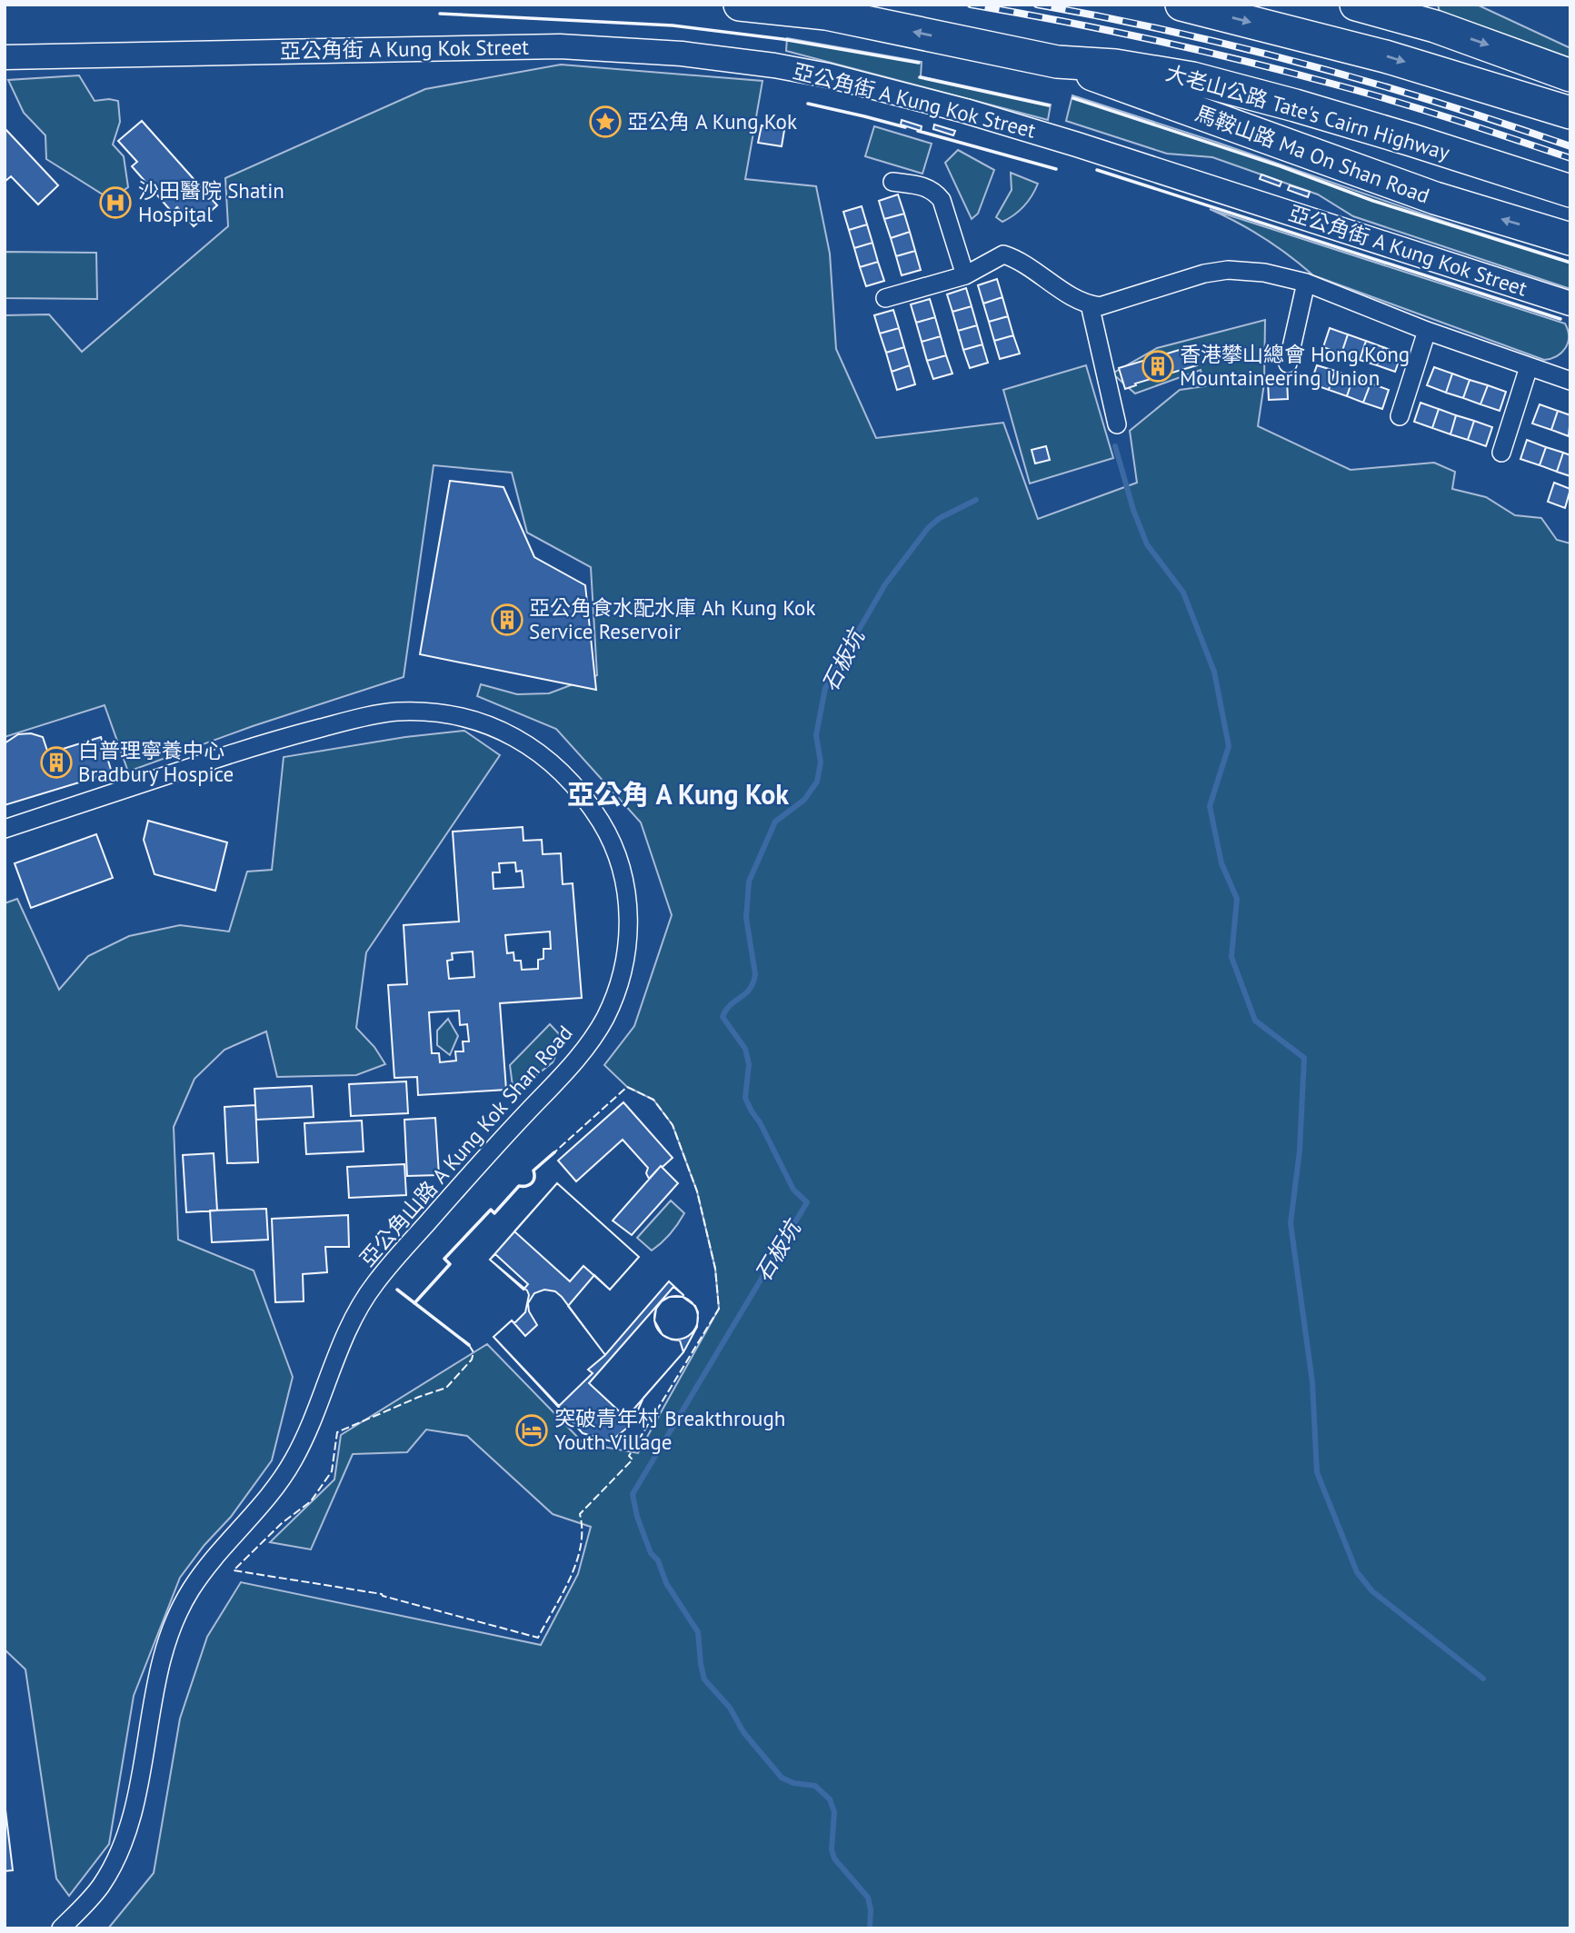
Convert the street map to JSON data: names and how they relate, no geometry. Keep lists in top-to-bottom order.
{
  "streets": {
    "highway": ["大老山公路 Tate's Cairn Highway", "馬鞍山路 Ma On Shan Road"],
    "main road": ["亞公角街 A Kung Kok Street"],
    "street": ["亞公角山路 A Kung Kok Shan Road"]
  },
  "crossings": [
    ["大老山公路 Tate's Cairn Highway", "馬鞍山路 Ma On Shan Road"]
  ],
  "one_way": ["大老山公路 Tate's Cairn Highway"],
  "districts": ["亞公角 A Kung Kok"],
  "water": ["石板坑"],
  "places": {
    "place": ["亞公角 A Kung Kok"],
    "hospital": ["沙田醫院 Shatin Hospital"],
    "building": ["香港攀山總會 Hong Kong Mountaineering Union", "亞公角食水配水庫 Ah Kung Kok Service Reservoir", "白普理寧養中心 Bradbury Hospice"],
    "hotel": ["突破青年村 Breakthrough Youth Village"]
  }
}
